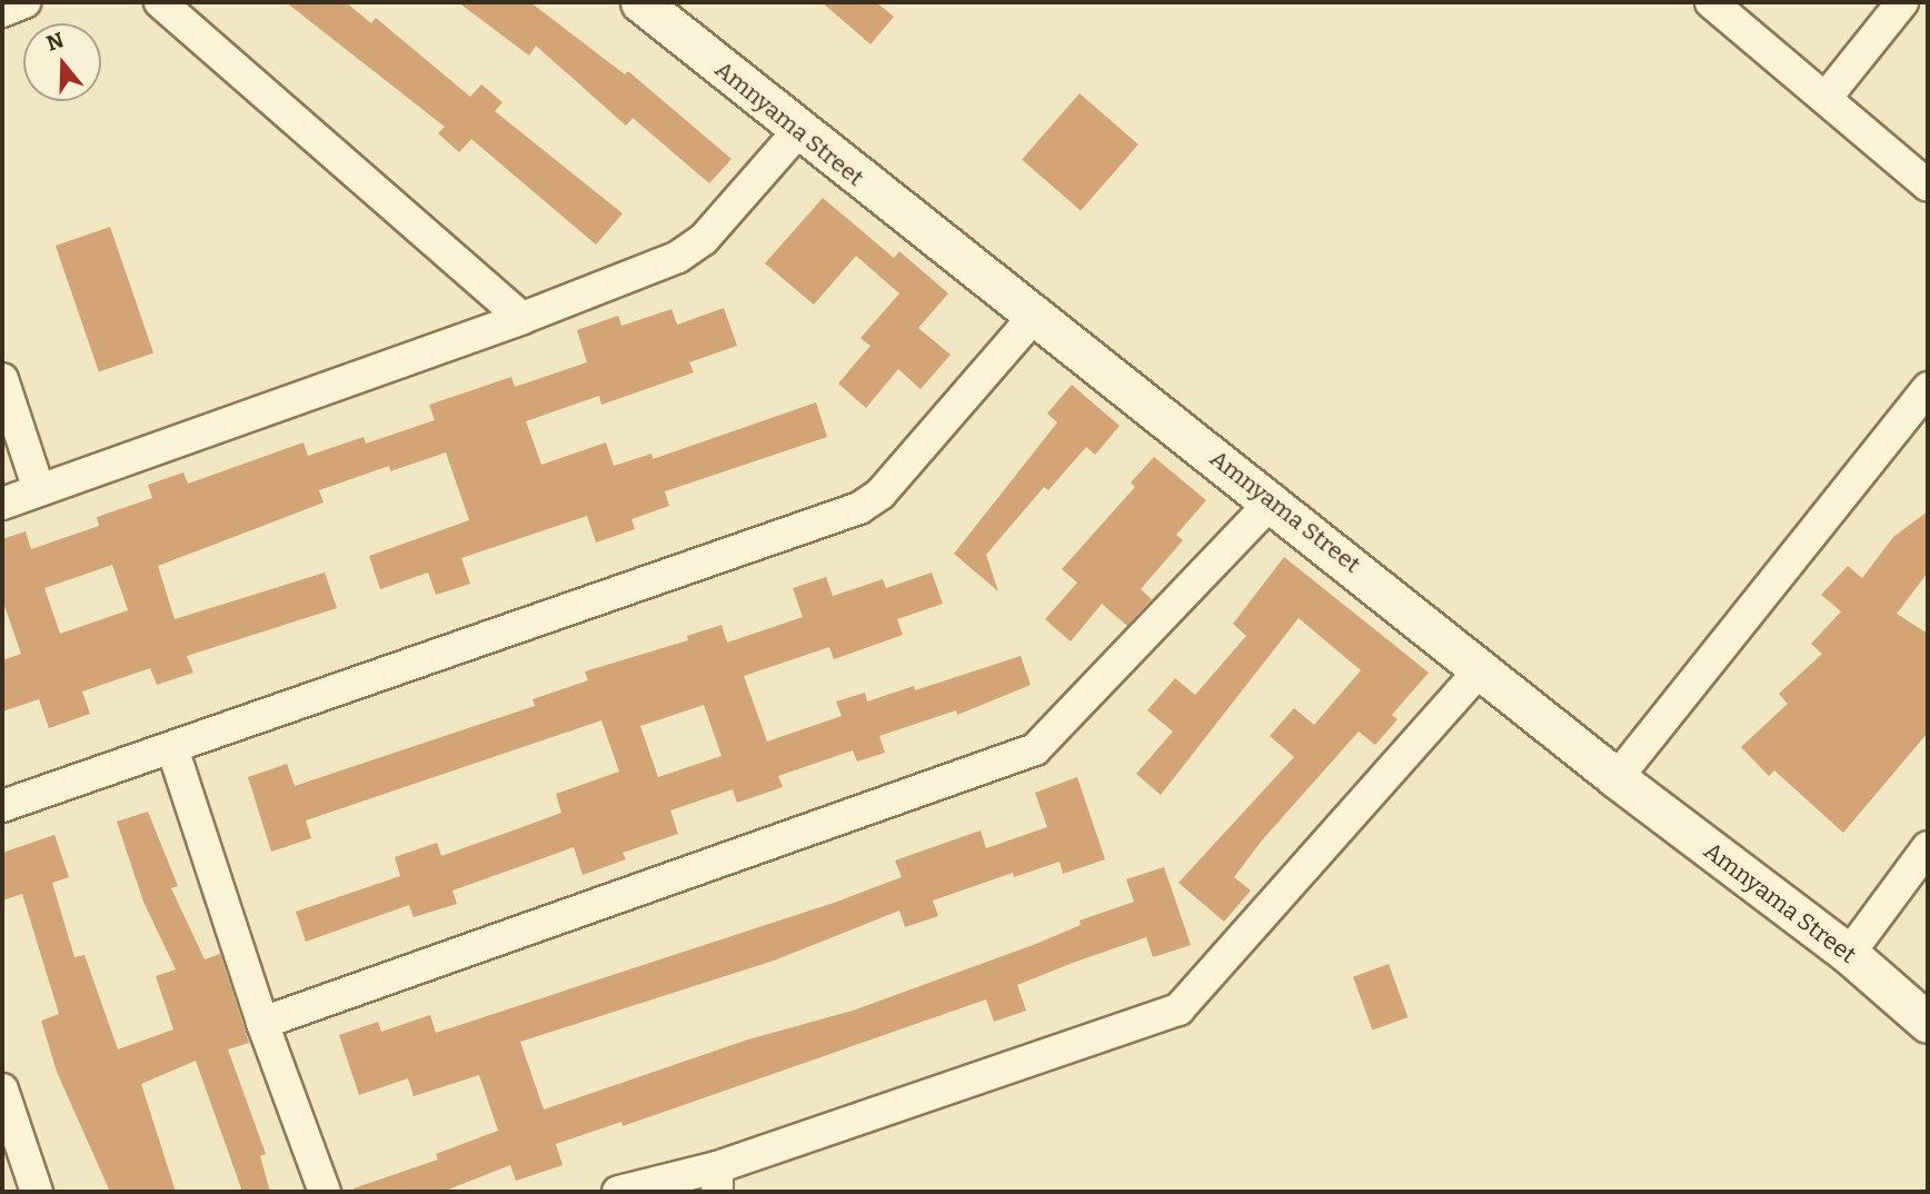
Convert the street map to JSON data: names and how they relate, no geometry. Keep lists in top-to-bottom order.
{
  "streets": {
    "street": ["Amnyama Street"]
  },
  "north": "top"
}
